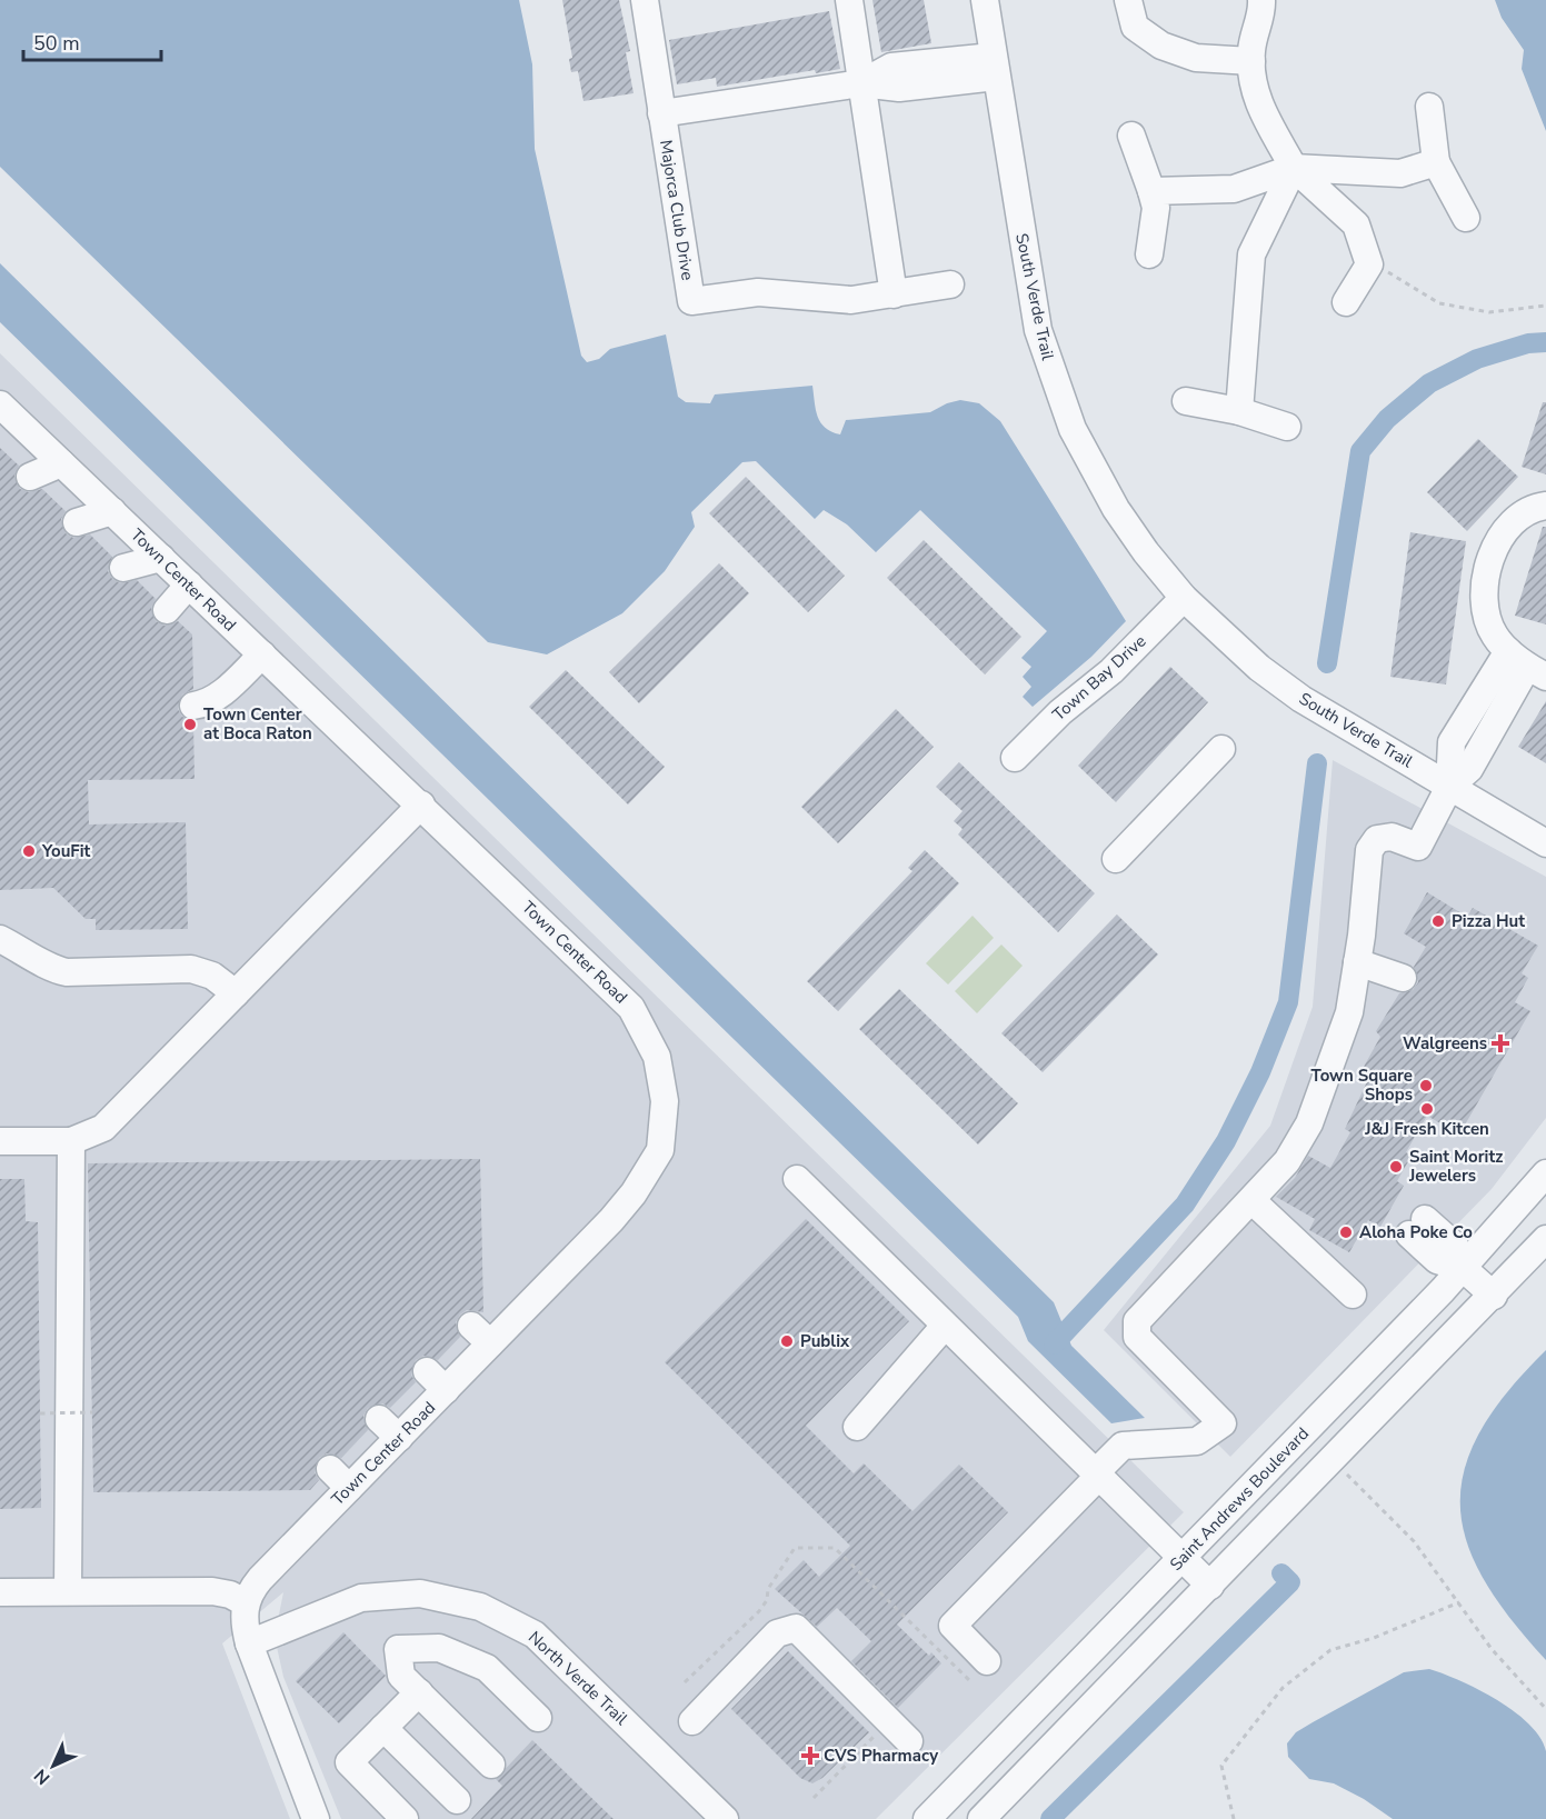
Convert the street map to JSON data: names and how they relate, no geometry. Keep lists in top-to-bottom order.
{
  "streets": {
    "street": [
      "Majorca Club Drive",
      "South Verde Trail",
      "Town Center Road",
      "Town Bay Drive",
      "Saint Andrews Boulevard",
      "North Verde Trail"
    ]
  },
  "crossings": [
    ["South Verde Trail", "Town Bay Drive"]
  ],
  "places": {
    "other": [
      "Town Center at Boca Raton",
      "YouFit",
      "Pizza Hut",
      "Town Square Shops",
      "J&J Fresh Kitcen",
      "Saint Moritz Jewelers",
      "Aloha Poke Co",
      "Publix"
    ],
    "health": ["Walgreens", "CVS Pharmacy"]
  },
  "scale_bar": "50 m",
  "north": "bottom left"
}
